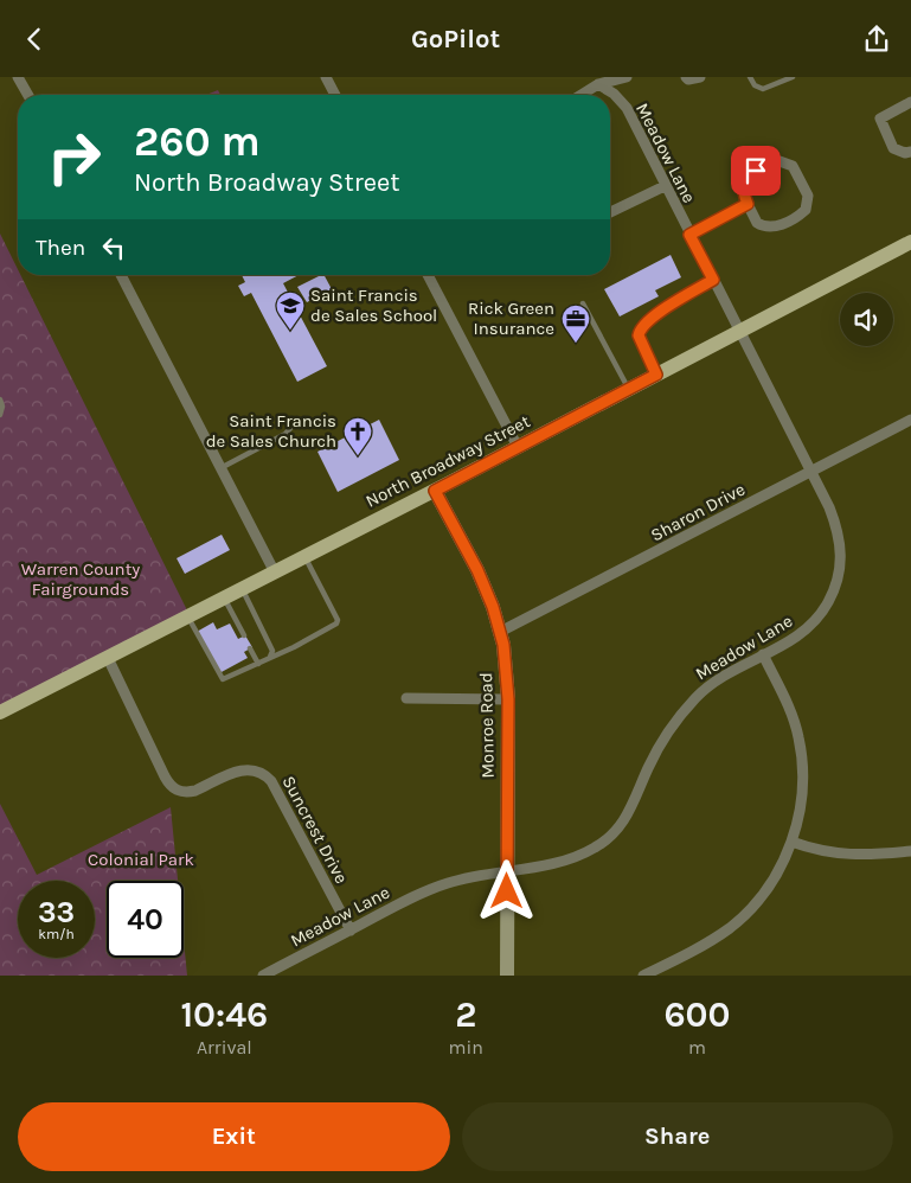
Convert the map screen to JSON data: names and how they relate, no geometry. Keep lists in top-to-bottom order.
{
  "streets": {
    "main road": ["North Broadway Street"],
    "street": [
      "Meadow Lane",
      "Sharon Drive",
      "Monroe Road",
      "Suncrest Drive"
    ]
  },
  "crossings": [
    ["Meadow Lane", "North Broadway Street"],
    ["Meadow Lane", "Sharon Drive"],
    ["Meadow Lane", "Monroe Road"],
    ["Meadow Lane", "Suncrest Drive"],
    ["North Broadway Street", "Monroe Road"],
    ["North Broadway Street", "Suncrest Drive"],
    ["Sharon Drive", "Monroe Road"]
  ],
  "parks": ["Warren County Fairgrounds", "Colonial Park"],
  "places": {
    "school or university": ["Saint Francis de Sales School"],
    "office": ["Rick Green Insurance"],
    "church": ["Saint Francis de Sales Church"]
  },
  "page": {
    "header": "GoPilot",
    "turn": ["260 m", "North Broadway Street"],
    "then": "Then",
    "speed": "33 km/h",
    "limit": "40",
    "eta": [
      "10:46",
      "Arrival",
      "2",
      "min",
      "600",
      "m"
    ],
    "buttons": ["Exit", "Share"]
  }
}
